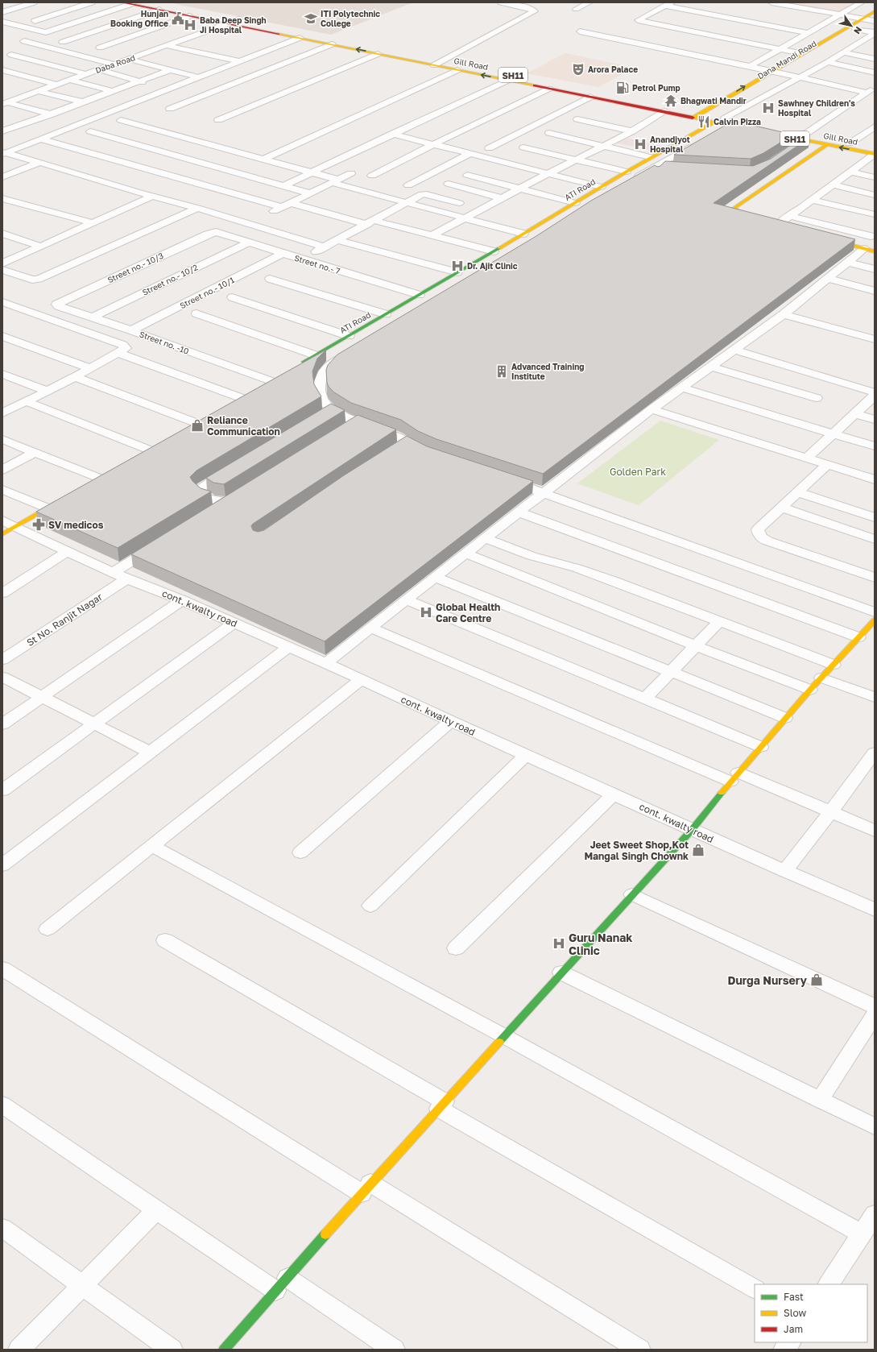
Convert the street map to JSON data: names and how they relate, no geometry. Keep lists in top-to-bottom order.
{
  "streets": {
    "street": [
      "Dana Mandi Road",
      "Daba Road",
      "Gill Road",
      "SH11",
      "ATI Road",
      "Street no.- 7",
      "Street no.- 10/3",
      "Street no.- 10/2",
      "Street no.- 10/1",
      "Street no. -10",
      "cont. kwalty road",
      "St No. Ranjit Nagar"
    ]
  },
  "crossings": [
    ["Daba Road", "Gill Road"],
    ["Gill Road", "ATI Road"],
    ["ATI Road", "Street no.- 7"],
    ["Street no.- 7", "Street no.- 10/3"],
    ["Street no.- 7", "Street no.- 10/2"],
    ["Street no.- 7", "Street no.- 10/1"],
    ["Street no.- 10/3", "Street no. -10"],
    ["Street no.- 10/2", "Street no. -10"],
    ["Street no.- 10/1", "Street no. -10"],
    ["cont. kwalty road", "St No. Ranjit Nagar"]
  ],
  "parks": ["Golden Park"],
  "places": {
    "public building": ["Hunjan Booking Office"],
    "school or university": ["ITI Polytechnic College"],
    "hospital": [
      "Baba Deep Singh Ji Hospital",
      "Sawhney Children's Hospital",
      "Anandjyot Hospital",
      "Dr. Ajit Clinic",
      "Global Health Care Centre",
      "Guru Nanak Clinic"
    ],
    "theatre": ["Arora Palace"],
    "fuel station": ["Petrol Pump"],
    "temple": ["Bhagwati Mandir"],
    "restaurant": ["Calvin Pizza"],
    "building": ["Advanced Training Institute"],
    "shop": ["Reliance Communication", "Jeet Sweet Shop,Kot Mangal Singh Chownk", "Durga Nursery"],
    "pharmacy": ["SV medicos"]
  },
  "legend": ["Fast", "Slow", "Jam"],
  "north": "bottom right"
}
